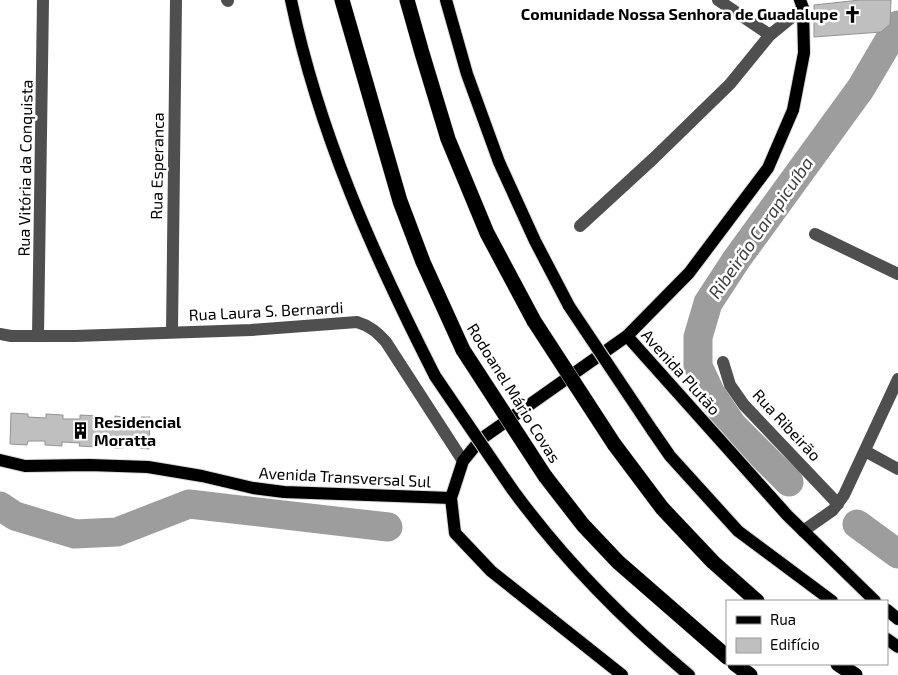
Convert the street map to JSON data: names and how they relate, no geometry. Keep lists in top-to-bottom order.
{
  "streets": {
    "highway": ["Rodoanel Mário Covas"],
    "main road": ["Avenida Plutão", "Avenida Transversal Sul"],
    "street": [
      "Rua Esperanca",
      "Rua Vitória da Conquista",
      "Rua Laura S. Bernardi",
      "Rua Ribeirão"
    ]
  },
  "crossings": [
    ["Rua Esperanca", "Rua Laura S. Bernardi"],
    ["Rua Vitória da Conquista", "Rua Laura S. Bernardi"],
    ["Rua Laura S. Bernardi", "Avenida Plutão"],
    ["Avenida Plutão", "Avenida Transversal Sul"]
  ],
  "water": ["Ribeirão Carapicuíba"],
  "places": {
    "church": ["Comunidade Nossa Senhora de Guadalupe"],
    "building": ["Residencial Moratta"]
  },
  "legend": ["Rua", "Edifício"]
}
